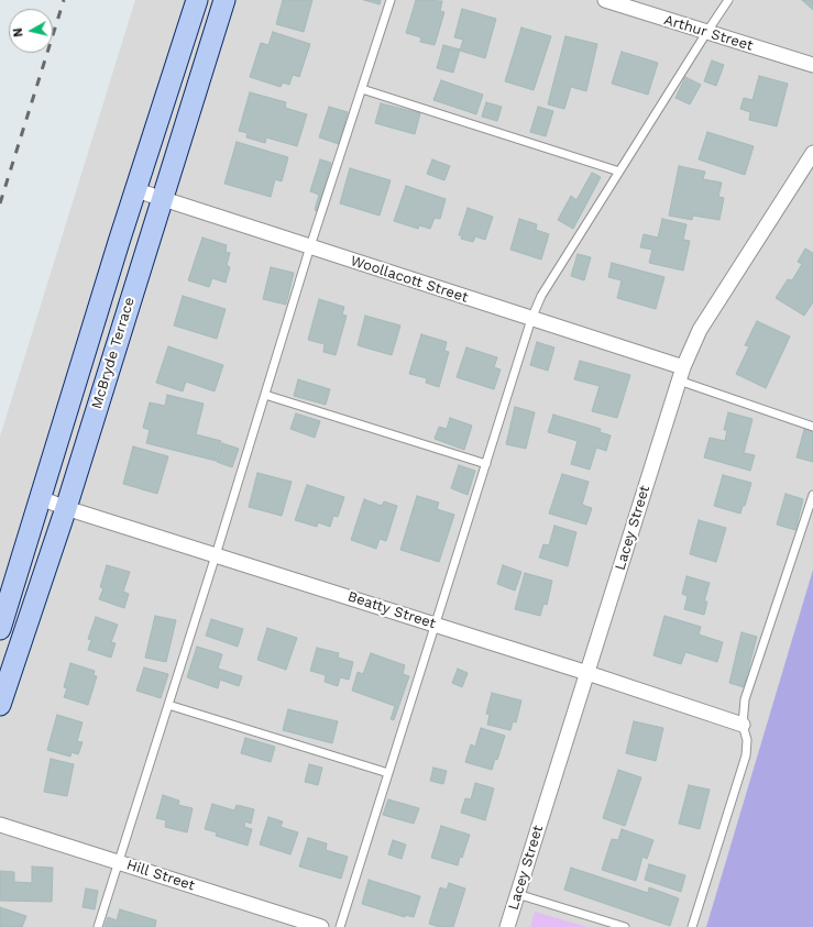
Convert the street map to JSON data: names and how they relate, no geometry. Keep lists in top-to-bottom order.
{
  "streets": {
    "main road": ["McBryde Terrace"],
    "street": [
      "Arthur Street",
      "Woollacott Street",
      "Lacey Street",
      "Beatty Street",
      "Hill Street"
    ]
  },
  "crossings": [
    ["Woollacott Street", "McBryde Terrace"],
    ["Woollacott Street", "Lacey Street"],
    ["McBryde Terrace", "Beatty Street"],
    ["Lacey Street", "Beatty Street"]
  ],
  "north": "left"
}
